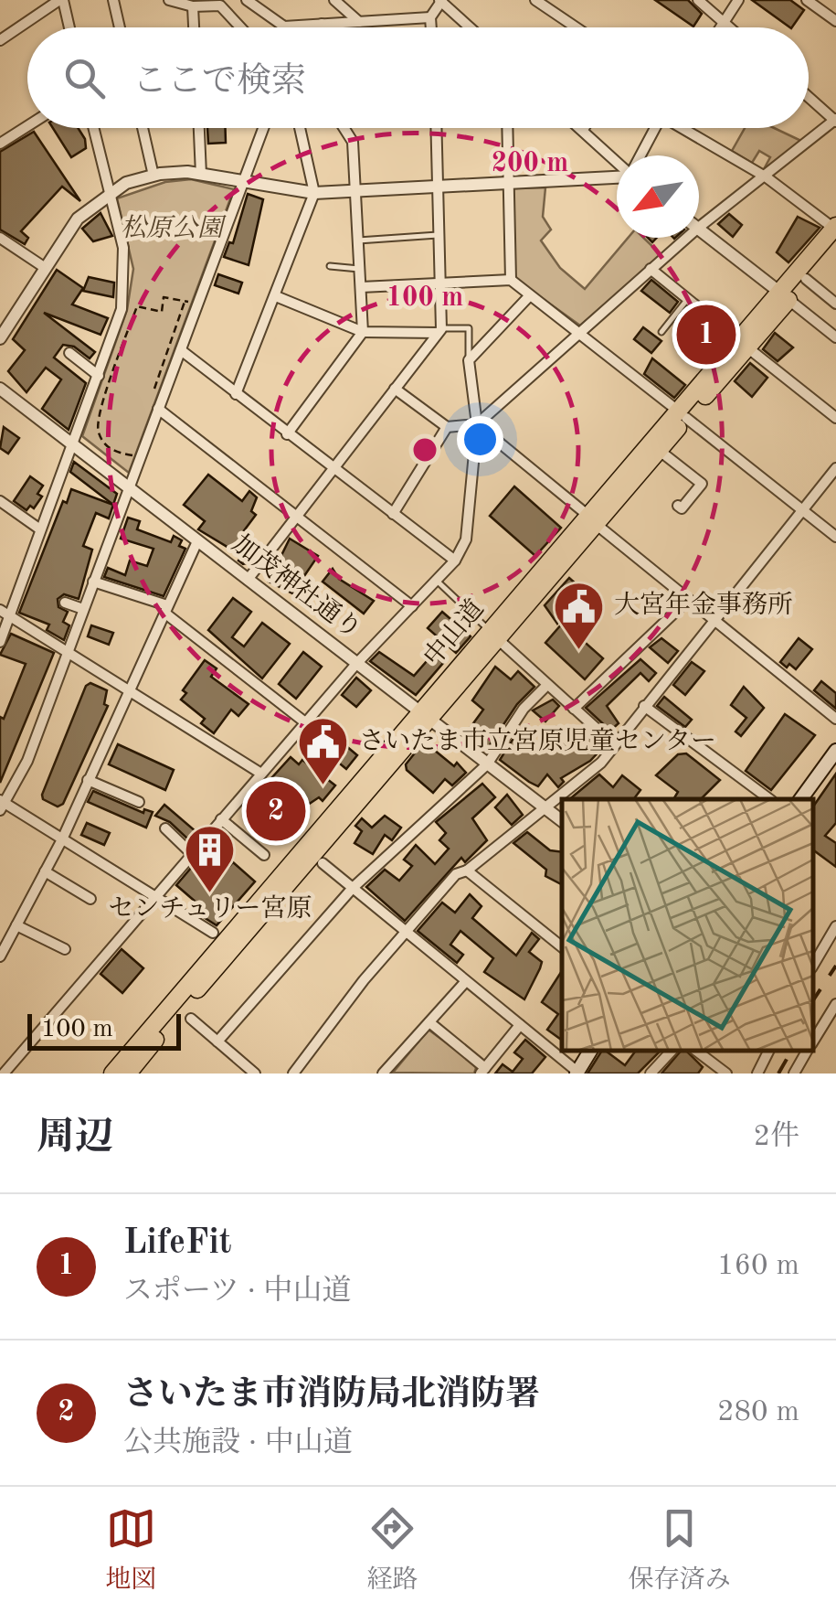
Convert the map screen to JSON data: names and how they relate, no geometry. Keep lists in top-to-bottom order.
{
  "streets": {
    "highway": ["中山道"],
    "street": ["加茂神社通り"]
  },
  "crossings": [
    ["加茂神社通り", "中山道"]
  ],
  "parks": ["松原公園"],
  "places": {
    "public building": ["大宮年金事務所", "さいたま市立宮原児童センター"],
    "building": ["センチュリー宮原"]
  },
  "scale_bar": "100 m",
  "north": "bottom left",
  "page": {
    "search": "ここで検索",
    "pins": ["1", "2"],
    "scale": "100 m",
    "heading": ["周辺", "2件"],
    "list": [
      {
        "mark": "1",
        "name": "LifeFit",
        "note": "スポーツ · 中山道",
        "value": "160 m"
      },
      {
        "mark": "2",
        "name": "さいたま市消防局北消防署",
        "note": "公共施設 · 中山道",
        "value": "280 m"
      }
    ],
    "nav": ["地図", "経路", "保存済み"]
  },
  "rings": ["200 m", "100 m"]
}
